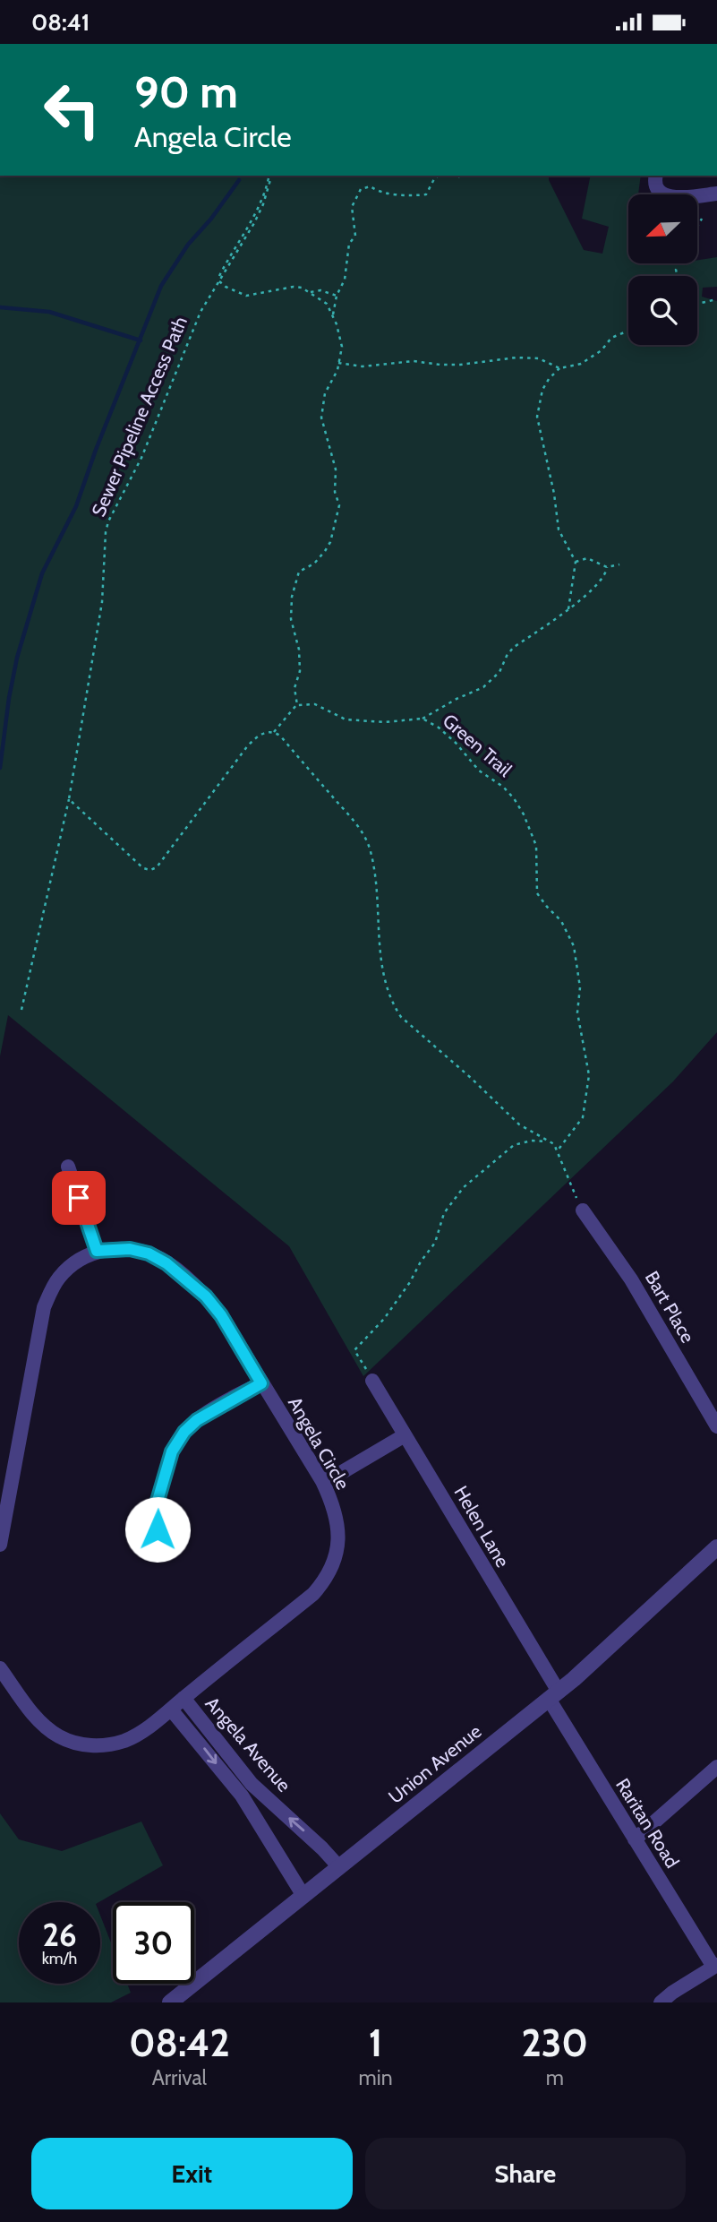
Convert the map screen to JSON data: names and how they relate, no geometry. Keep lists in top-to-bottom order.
{
  "streets": {
    "street": [
      "Bart Place",
      "Angela Circle",
      "Helen Lane",
      "Angela Avenue",
      "Union Avenue",
      "Raritan Road"
    ],
    "path": ["Sewer Pipeline Access Path", "Green Trail"]
  },
  "crossings": [
    ["Angela Circle", "Angela Avenue"],
    ["Helen Lane", "Union Avenue"],
    ["Helen Lane", "Raritan Road"],
    ["Angela Avenue", "Union Avenue"],
    ["Union Avenue", "Raritan Road"]
  ],
  "north": "bottom left",
  "page": {
    "status": "08:41",
    "turn": ["90 m", "Angela Circle"],
    "speed": "26 km/h",
    "limit": "30",
    "eta": [
      "08:42",
      "Arrival",
      "1",
      "min",
      "230",
      "m"
    ],
    "buttons": ["Exit", "Share"]
  }
}
